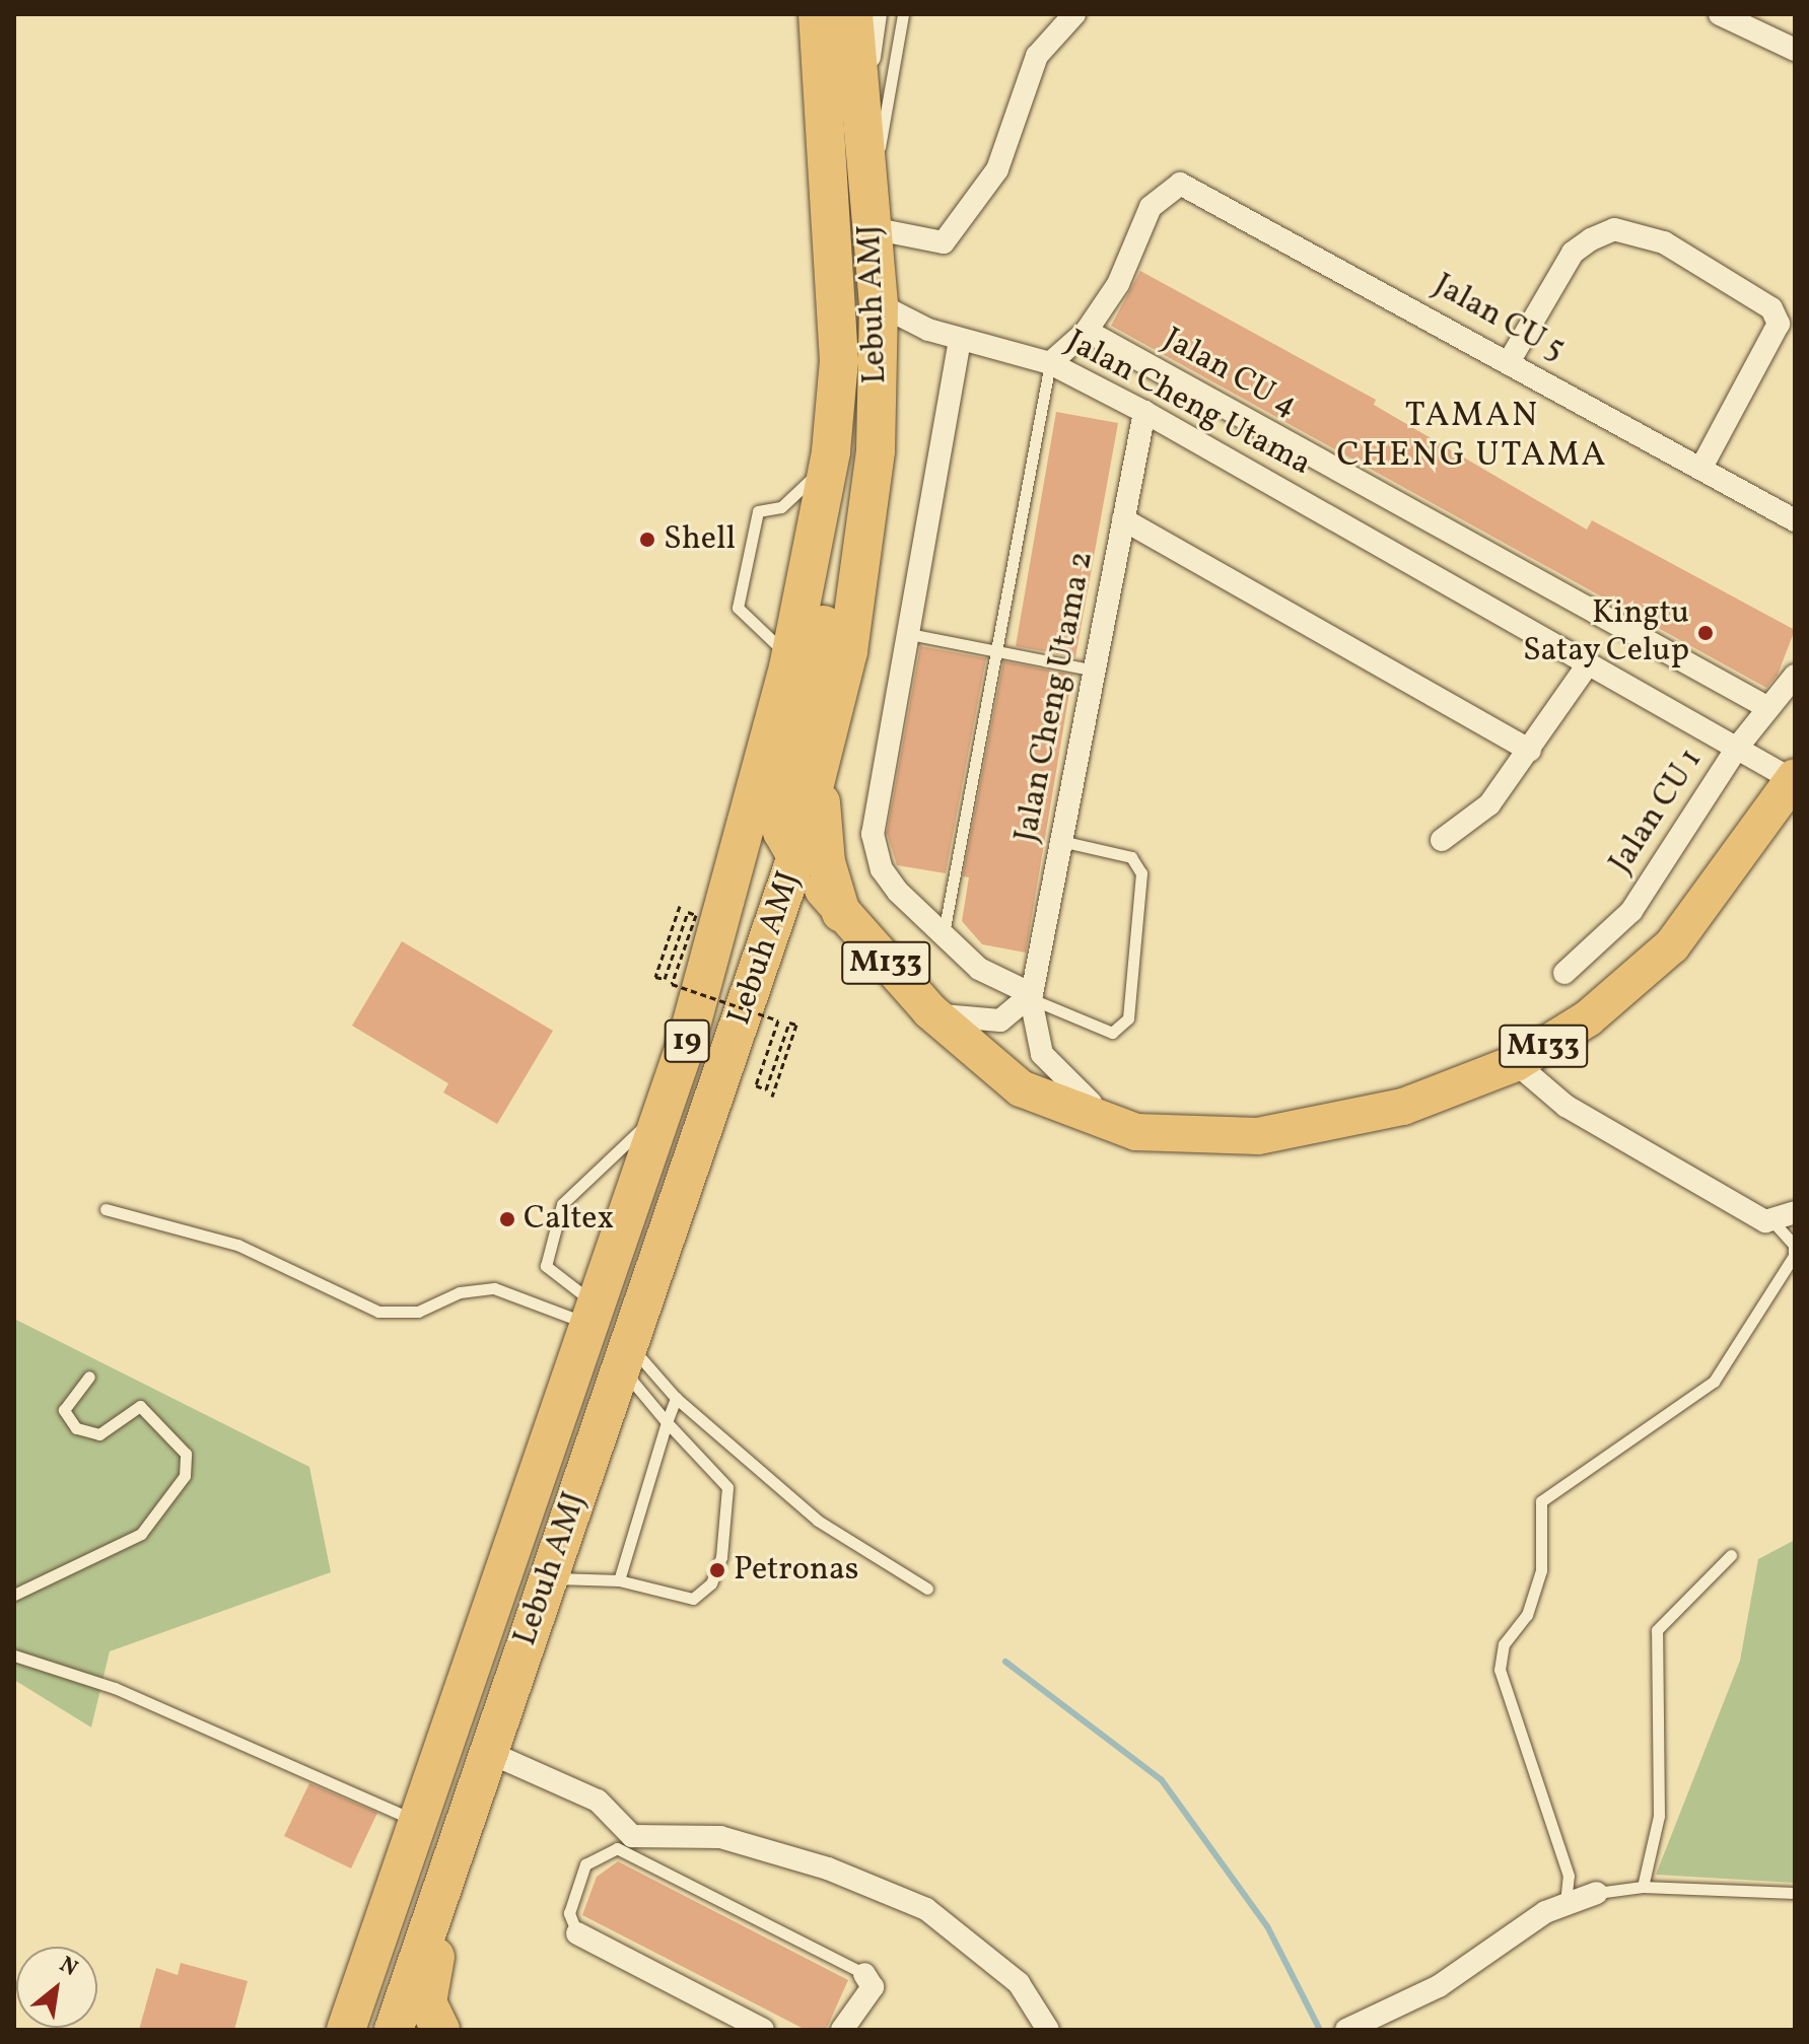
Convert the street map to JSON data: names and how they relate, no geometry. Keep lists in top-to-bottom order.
{
  "streets": {
    "highway": ["Lebuh AMJ", "19"],
    "main road": ["M133"],
    "street": [
      "Jalan CU 5",
      "Jalan CU 4",
      "Jalan Cheng Utama",
      "Jalan Cheng Utama 2",
      "Jalan CU 1"
    ]
  },
  "crossings": [
    ["Lebuh AMJ", "Jalan Cheng Utama"],
    ["Lebuh AMJ", "M133"],
    ["Jalan CU 5", "Jalan CU 4"],
    ["Jalan CU 4", "Jalan CU 1"],
    ["Jalan Cheng Utama", "Jalan Cheng Utama 2"],
    ["Jalan Cheng Utama", "Jalan CU 1"],
    ["Jalan Cheng Utama", "M133"],
    ["Jalan Cheng Utama 2", "M133"]
  ],
  "districts": ["TAMAN CHENG UTAMA"],
  "places": [
    "Shell",
    "Kingtu Satay Celup",
    "Caltex",
    "Petronas"
  ],
  "north": "top right"
}
